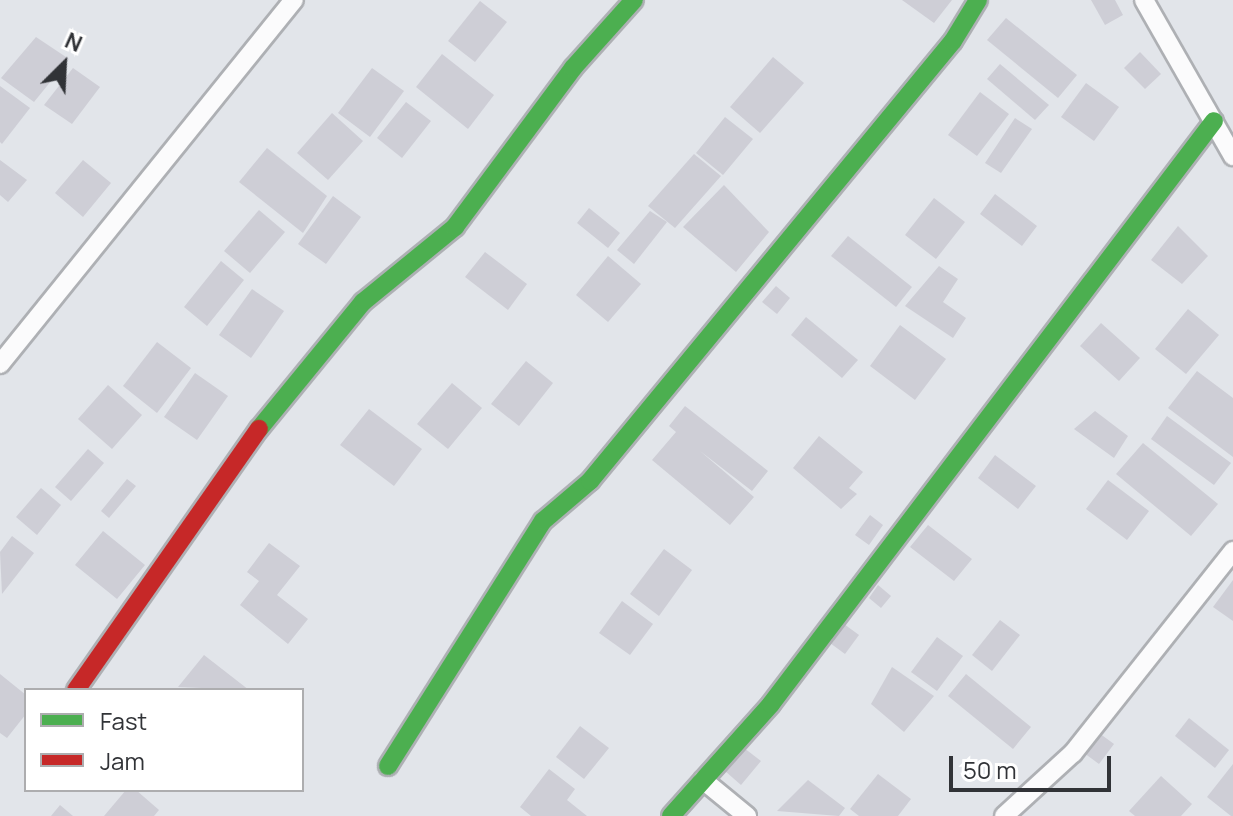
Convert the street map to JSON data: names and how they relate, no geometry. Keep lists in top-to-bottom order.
{
  "legend": ["Fast", "Jam"],
  "scale_bar": "50 m",
  "north": "top right"
}
